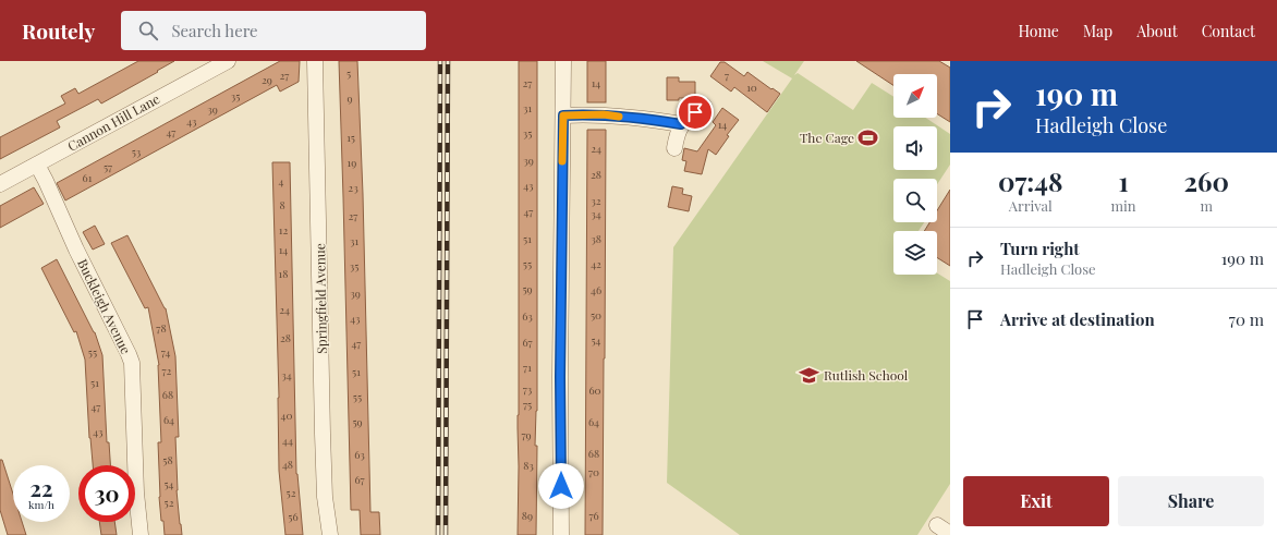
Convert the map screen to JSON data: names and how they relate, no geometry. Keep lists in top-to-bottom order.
{
  "streets": {
    "street": ["Cannon Hill Lane", "Springfield Avenue", "Buckleigh Avenue"]
  },
  "crossings": [
    ["Cannon Hill Lane", "Buckleigh Avenue"]
  ],
  "places": {
    "sports": ["The Cage"],
    "school or university": ["Rutlish School"]
  },
  "house_numbers": [
    "5",
    "27",
    "7",
    "29",
    "27",
    "14",
    "10",
    "35",
    "9",
    "31",
    "39",
    "43",
    "14",
    "47",
    "35",
    "15",
    "24",
    "53",
    "39",
    "19",
    "57",
    "28",
    "61",
    "4",
    "43",
    "23",
    "32",
    "8",
    "47",
    "34",
    "27",
    "12",
    "51",
    "38",
    "31",
    "14",
    "55",
    "42",
    "35",
    "18",
    "59",
    "46",
    "39",
    "24",
    "50",
    "63",
    "43",
    "78",
    "28",
    "54",
    "67",
    "47",
    "55",
    "74",
    "71",
    "72",
    "51",
    "34",
    "51",
    "73",
    "60",
    "68",
    "55",
    "75",
    "47",
    "40",
    "64",
    "59",
    "64",
    "43",
    "79",
    "44",
    "68",
    "63",
    "58",
    "48",
    "83",
    "70",
    "67",
    "54",
    "52",
    "52",
    "89",
    "76",
    "56"
  ],
  "north": "top right",
  "page": {
    "header": "Routely",
    "search": "Search here",
    "nav": [
      "Home",
      "Map",
      "About",
      "Contact"
    ],
    "turn": ["190 m", "Hadleigh Close"],
    "eta": [
      "07:48",
      "Arrival",
      "1",
      "min",
      "260",
      "m"
    ],
    "list": [
      {
        "name": "Turn right",
        "note": "Hadleigh Close",
        "value": "190 m"
      },
      {
        "name": "Arrive at destination",
        "value": "70 m"
      }
    ],
    "speed": "22 km/h",
    "limit": "30",
    "buttons": ["Exit", "Share"]
  }
}
